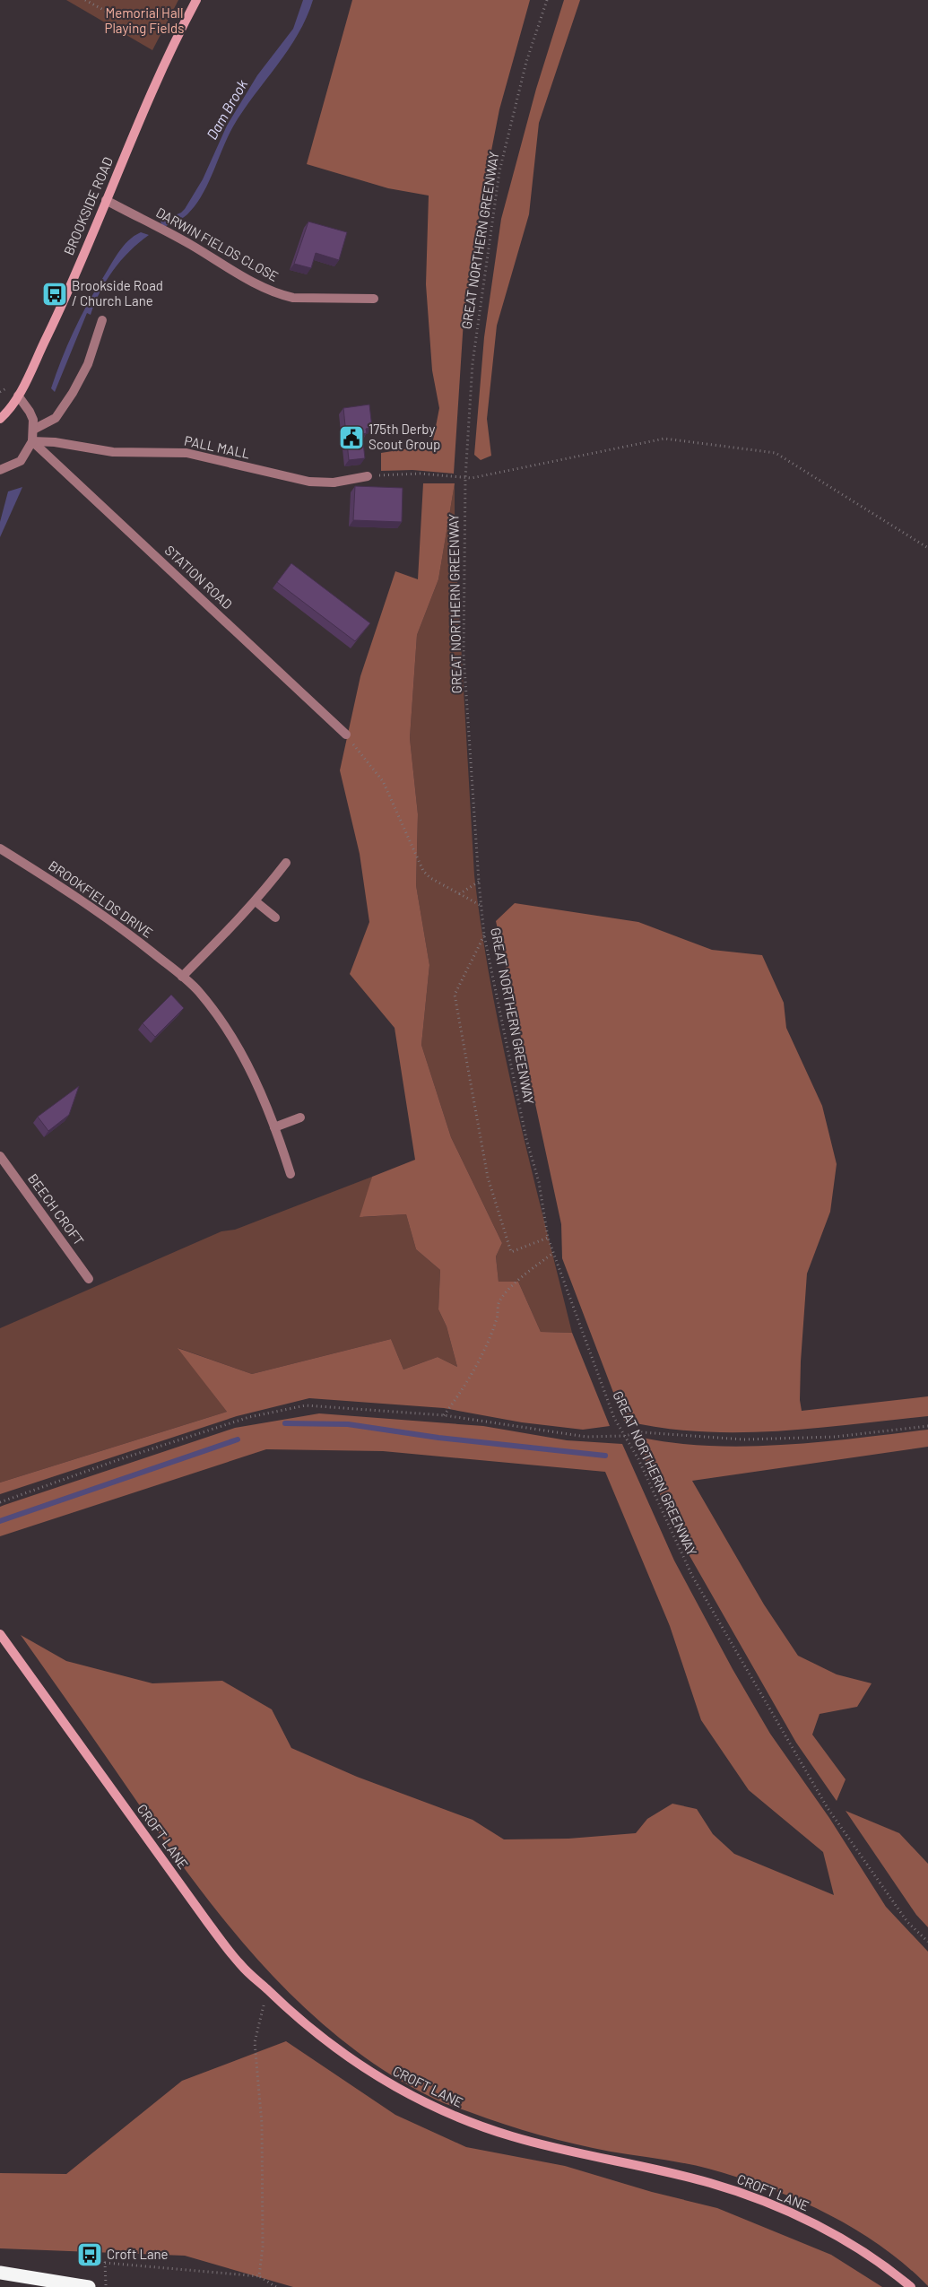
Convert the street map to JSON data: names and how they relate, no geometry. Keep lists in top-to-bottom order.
{
  "streets": {
    "street": [
      "BROOKSIDE ROAD",
      "DARWIN FIELDS CLOSE",
      "PALL MALL",
      "STATION ROAD",
      "BROOKFIELDS DRIVE",
      "BEECH CROFT",
      "CROFT LANE"
    ],
    "path": ["GREAT NORTHERN GREENWAY"]
  },
  "crossings": [
    ["BROOKSIDE ROAD", "DARWIN FIELDS CLOSE"],
    ["PALL MALL", "STATION ROAD"]
  ],
  "water": ["Dam Brook"],
  "parks": ["Memorial Hall Playing Fields"],
  "places": {
    "bus stop": ["Brookside Road / Church Lane", "Croft Lane"],
    "public building": ["175th Derby Scout Group"]
  }
}
